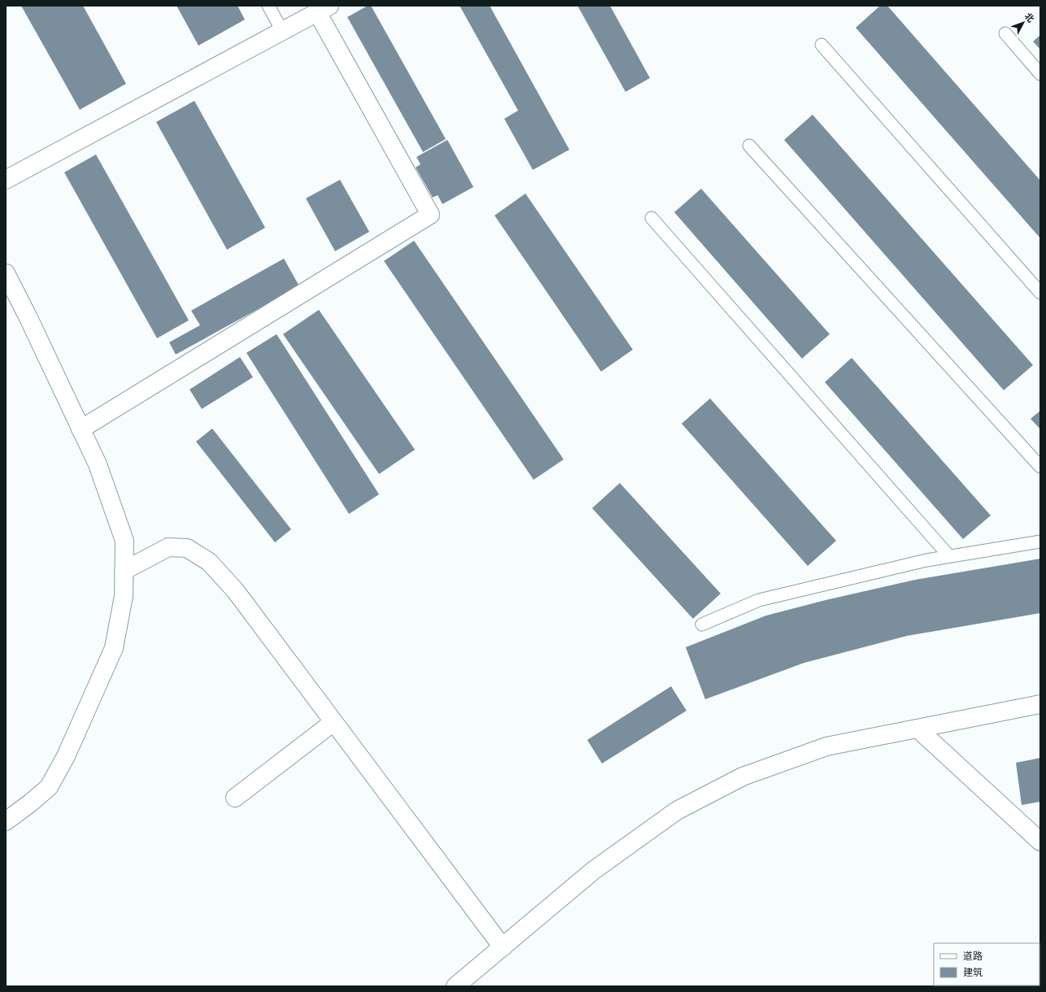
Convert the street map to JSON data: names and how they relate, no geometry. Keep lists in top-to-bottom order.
{
  "legend": ["道路", "建筑"],
  "north": "top right"
}
